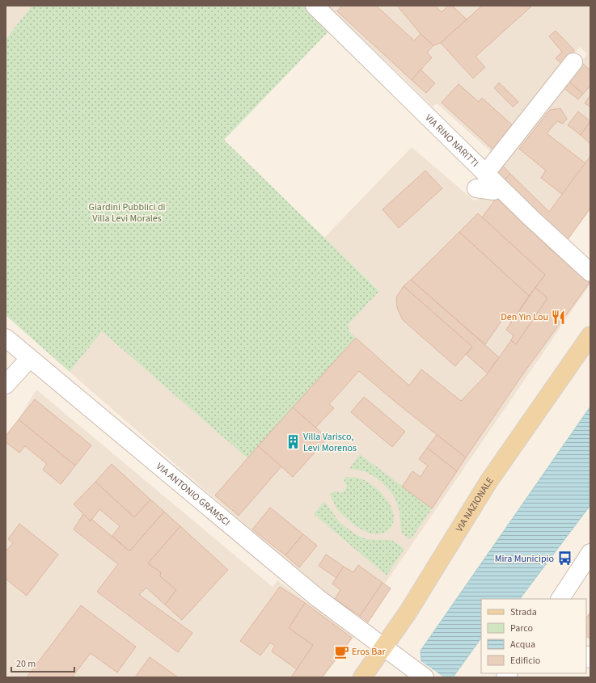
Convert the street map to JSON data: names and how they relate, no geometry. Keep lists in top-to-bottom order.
{
  "streets": {
    "main road": ["VIA NAZIONALE"],
    "street": ["VIA RINO NARITTI", "VIA ANTONIO GRAMSCI"]
  },
  "crossings": [
    ["VIA ANTONIO GRAMSCI", "VIA NAZIONALE"]
  ],
  "parks": ["Giardini Pubblici di Villa Levi Morales"],
  "places": {
    "restaurant": ["Den Yin Lou"],
    "building": ["Villa Varisco, Levi Morenos"],
    "bus stop": ["Mira Municipio"],
    "cafe": ["Eros Bar"]
  },
  "legend": [
    "Strada",
    "Parco",
    "Acqua",
    "Edificio"
  ],
  "scale_bar": "20 m"
}
